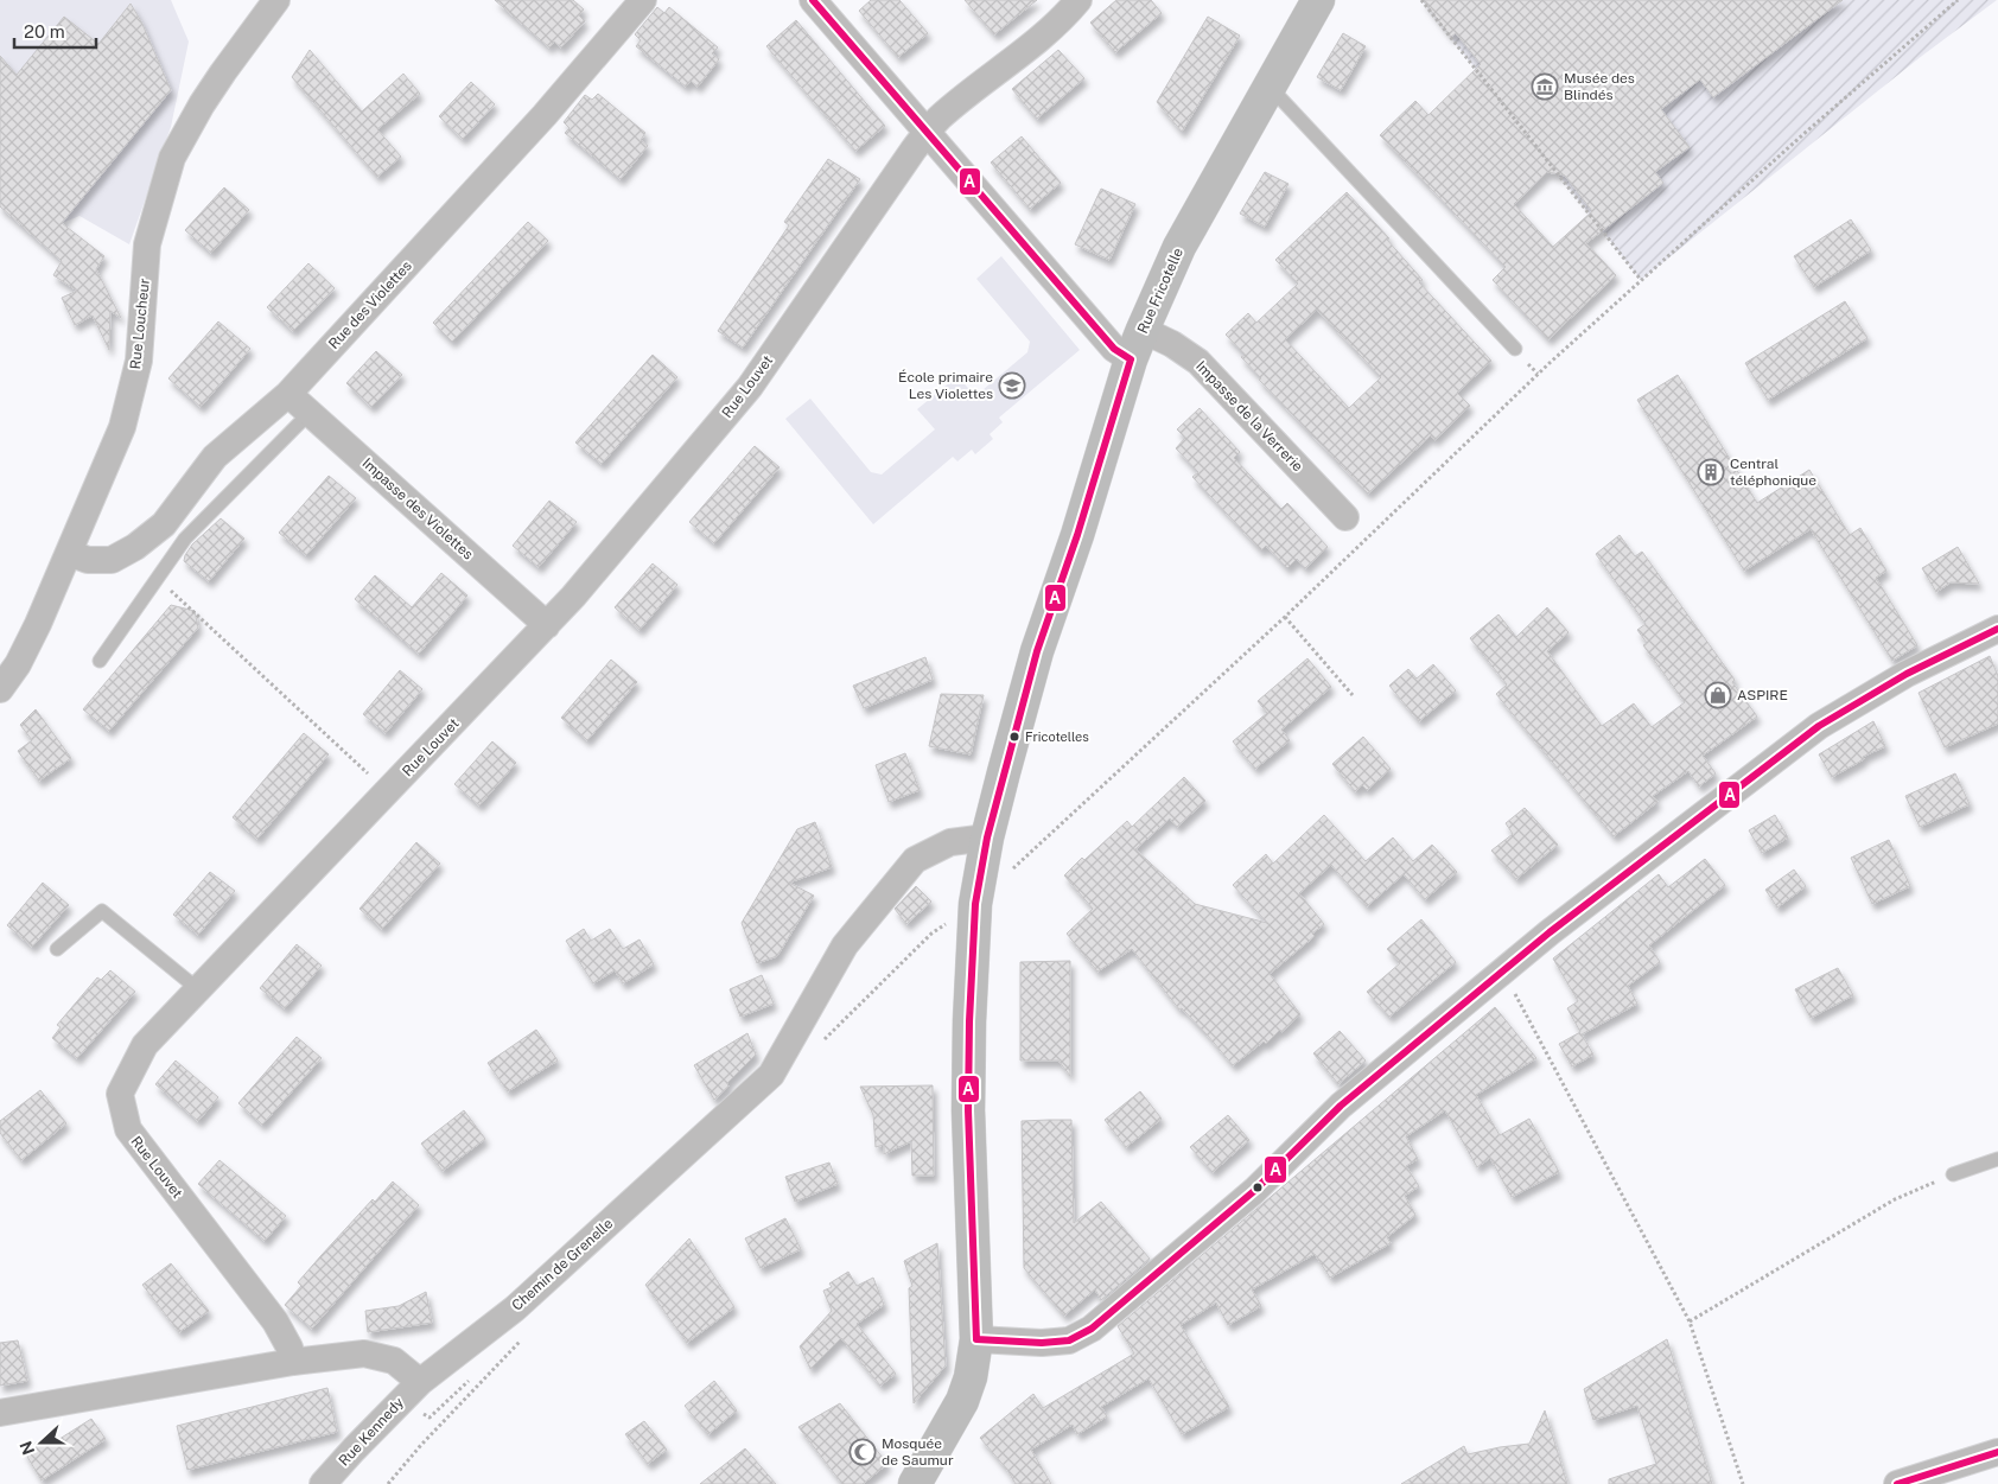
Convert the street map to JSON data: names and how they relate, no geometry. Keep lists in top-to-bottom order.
{
  "streets": {
    "street": [
      "Rue Fricotelle",
      "Rue des Violettes",
      "Rue Loucheur",
      "Rue Louvet",
      "Impasse de la Verrerie",
      "Impasse des Violettes",
      "Chemin de Grenelle",
      "Rue Kennedy"
    ]
  },
  "crossings": [
    ["Rue Fricotelle", "Impasse de la Verrerie"],
    ["Rue Fricotelle", "Chemin de Grenelle"],
    ["Rue des Violettes", "Rue Loucheur"],
    ["Rue des Violettes", "Impasse des Violettes"],
    ["Rue Louvet", "Impasse des Violettes"],
    ["Chemin de Grenelle", "Rue Kennedy"]
  ],
  "places": {
    "museum": ["Musée des Blindés"],
    "school or university": ["École primaire Les Violettes"],
    "building": ["Central téléphonique"],
    "shop": ["ASPIRE"],
    "other": ["Fricotelles"],
    "mosque": ["Mosquée de Saumur"]
  },
  "lines": ["transit line A"],
  "scale_bar": "20 m",
  "north": "left"
}
